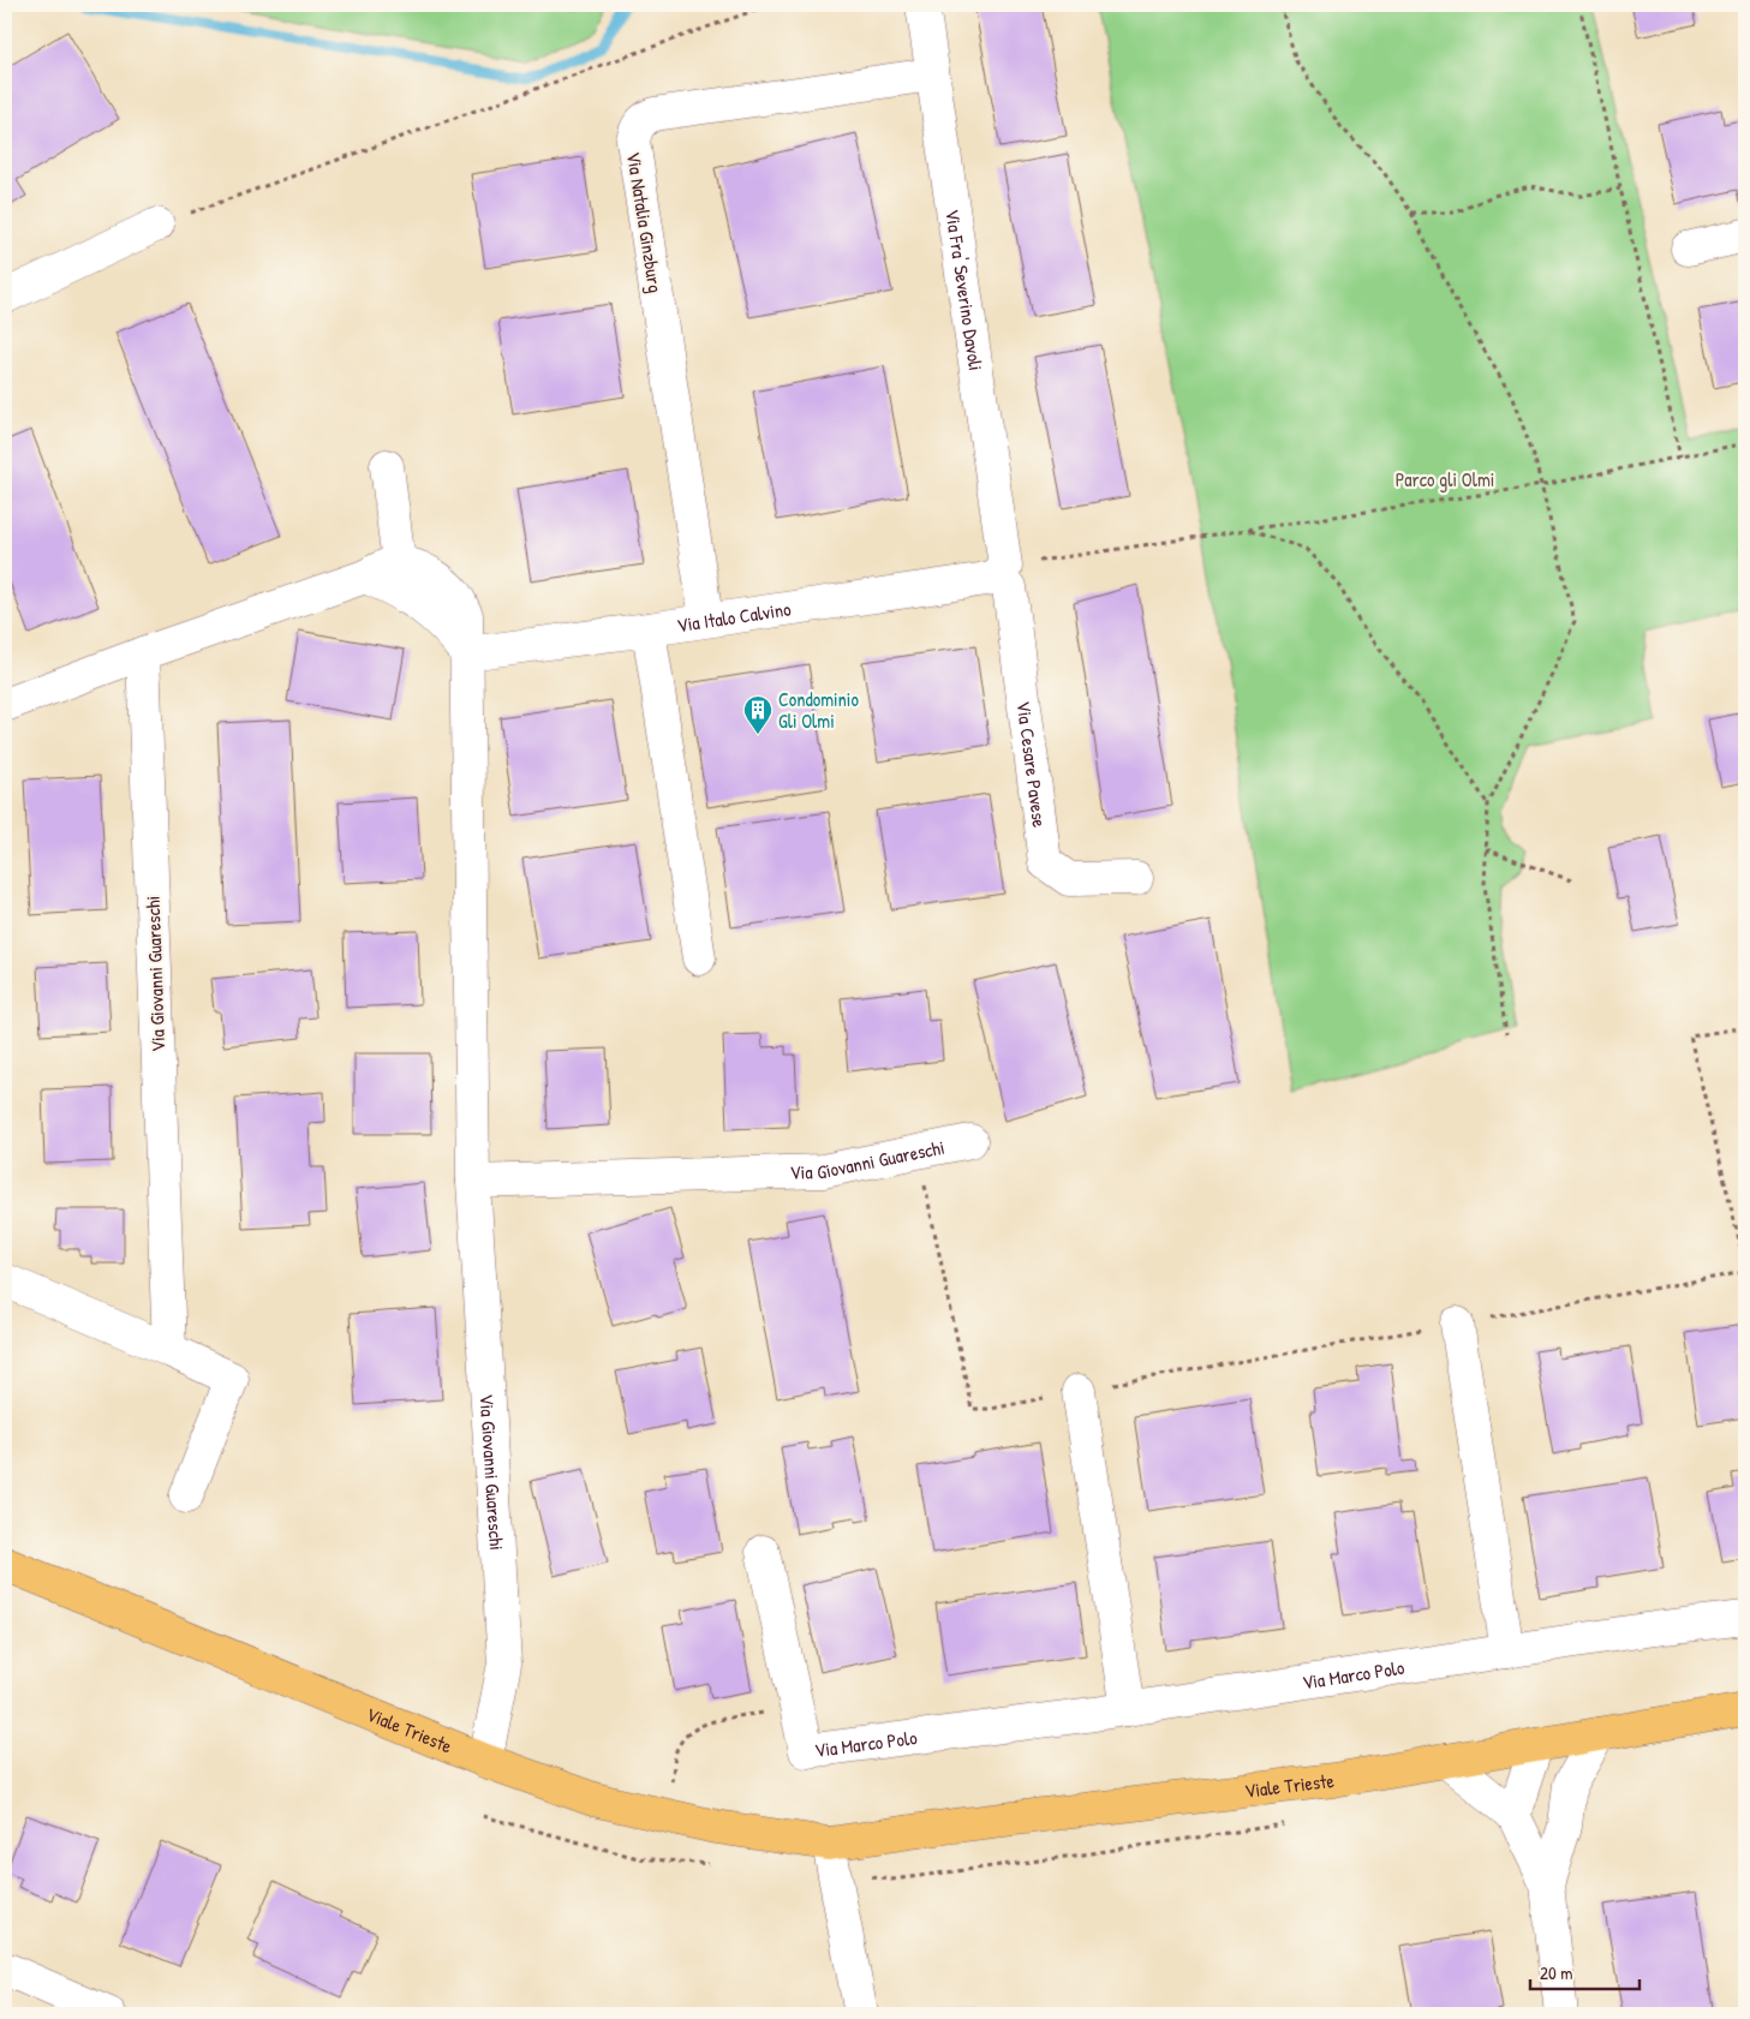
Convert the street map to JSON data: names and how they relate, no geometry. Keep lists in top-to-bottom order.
{
  "streets": {
    "main road": ["Viale Trieste"],
    "street": [
      "Via Natalia Ginzburg",
      "Via Fra' Severino Davoli",
      "Via Italo Calvino",
      "Via Cesare Pavese",
      "Via Giovanni Guareschi",
      "Via Marco Polo"
    ]
  },
  "crossings": [
    ["Via Natalia Ginzburg", "Via Fra' Severino Davoli"],
    ["Via Natalia Ginzburg", "Via Italo Calvino"],
    ["Via Fra' Severino Davoli", "Via Italo Calvino"],
    ["Via Fra' Severino Davoli", "Via Cesare Pavese"],
    ["Via Italo Calvino", "Via Cesare Pavese"],
    ["Via Italo Calvino", "Via Giovanni Guareschi"],
    ["Via Giovanni Guareschi", "Viale Trieste"]
  ],
  "parks": ["Parco gli Olmi"],
  "places": {
    "building": ["Condominio Gli Olmi"]
  },
  "scale_bar": "20 m"
}
